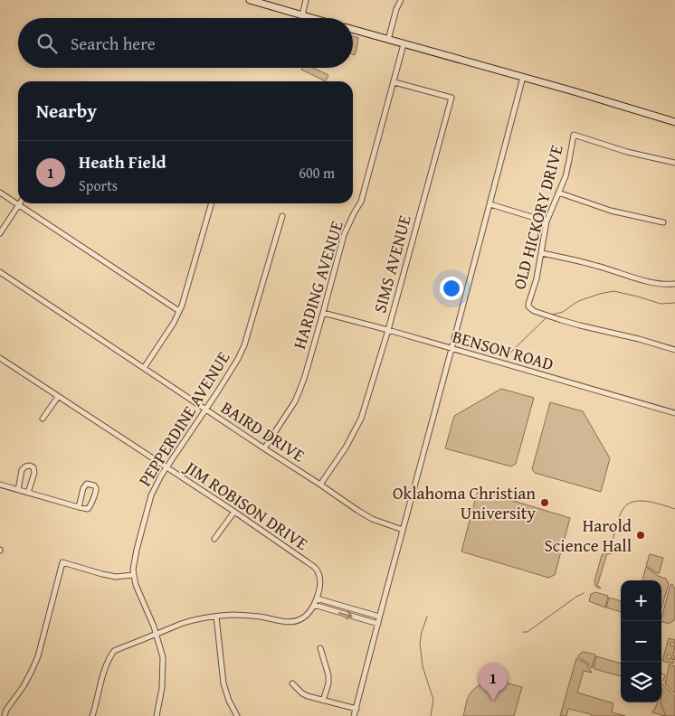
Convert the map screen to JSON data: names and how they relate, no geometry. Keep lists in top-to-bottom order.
{
  "streets": {
    "street": [
      "OLD HICKORY DRIVE",
      "SIMS AVENUE",
      "HARDING AVENUE",
      "BENSON ROAD",
      "PEPPERDINE AVENUE",
      "BAIRD DRIVE",
      "JIM ROBISON DRIVE"
    ]
  },
  "crossings": [
    ["SIMS AVENUE", "HARDING AVENUE"],
    ["SIMS AVENUE", "BENSON ROAD"],
    ["SIMS AVENUE", "BAIRD DRIVE"],
    ["HARDING AVENUE", "BENSON ROAD"],
    ["HARDING AVENUE", "BAIRD DRIVE"],
    ["PEPPERDINE AVENUE", "BAIRD DRIVE"],
    ["PEPPERDINE AVENUE", "JIM ROBISON DRIVE"]
  ],
  "places": ["Oklahoma Christian University", "Harold Science Hall"],
  "page": {
    "search": "Search here",
    "heading": "Nearby",
    "list": [
      {
        "mark": "1",
        "name": "Heath Field",
        "note": "Sports",
        "value": "600 m"
      }
    ],
    "map_buttons": ["+", "−"],
    "pins": "1"
  }
}
